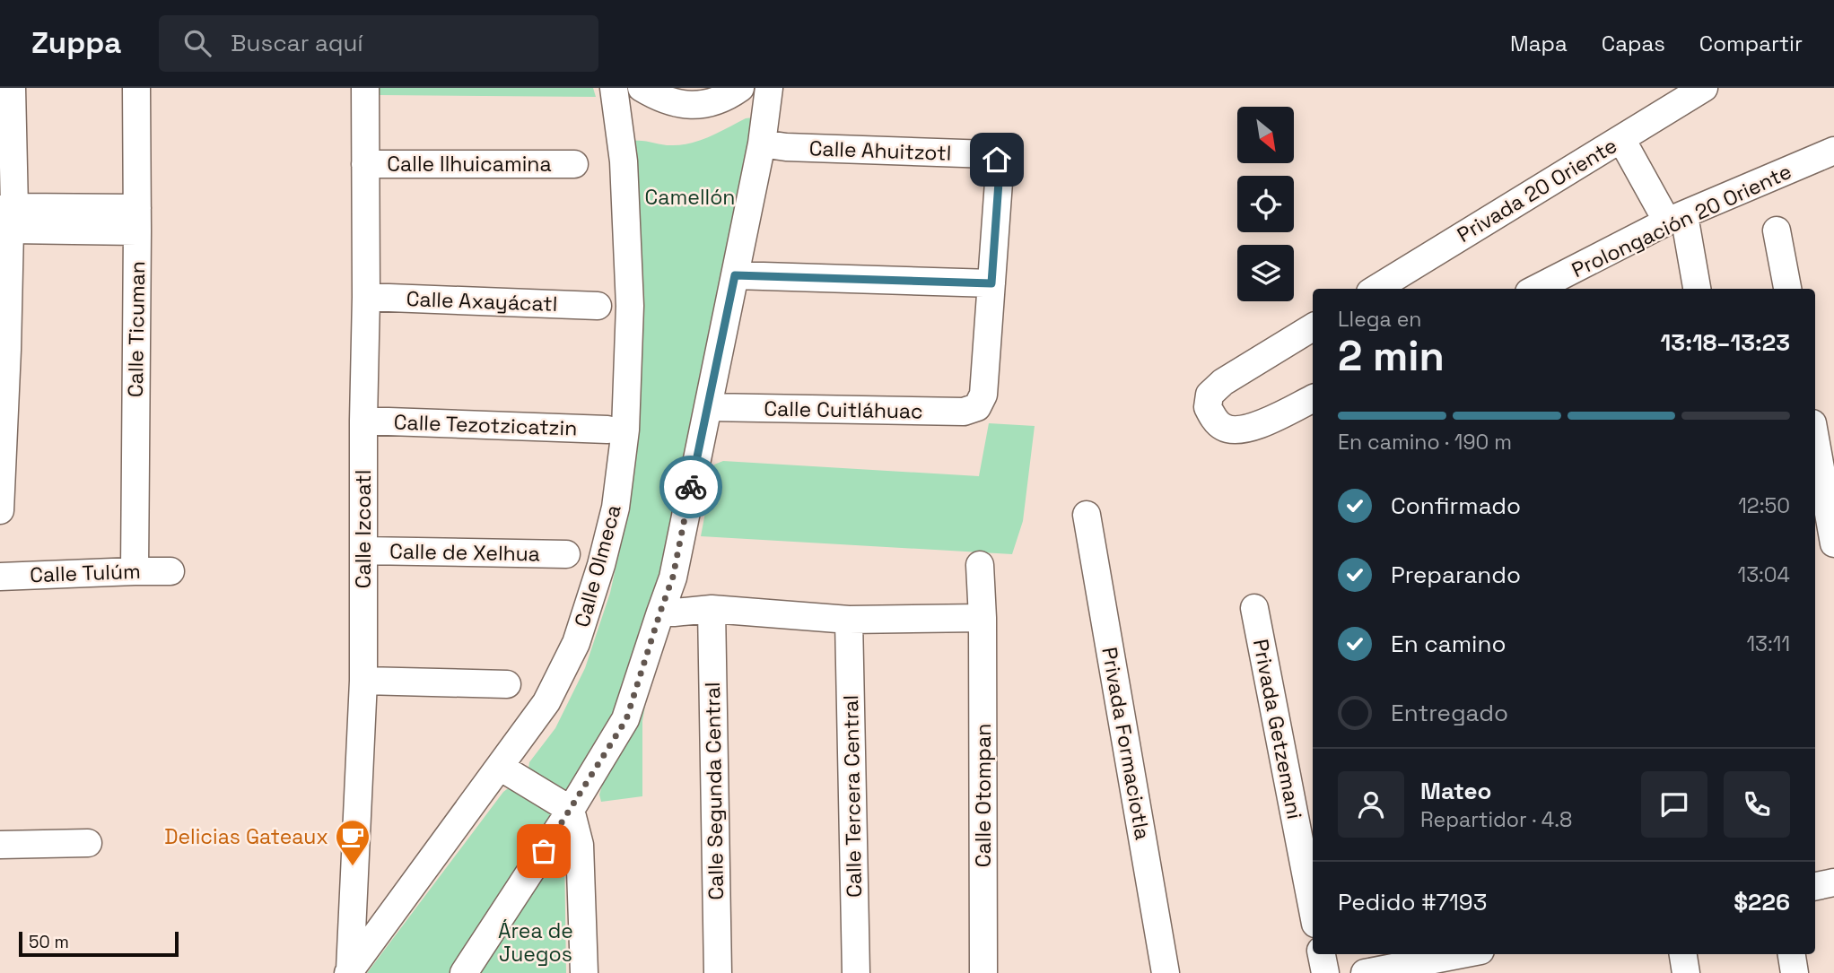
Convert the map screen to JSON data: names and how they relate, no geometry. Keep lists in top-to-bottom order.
{
  "streets": {
    "street": [
      "Calle Ahuitzotl",
      "Calle Ilhuicamina",
      "Privada 20 Oriente",
      "Prolongación 20 Oriente",
      "Calle Axayácatl",
      "Calle Ticuman",
      "Calle Cuitláhuac",
      "Calle Tezotzicatzin",
      "Calle Izcoatl",
      "Calle de Xelhua",
      "Calle Olmeca",
      "Calle Tulúm",
      "Privada Getzemani",
      "Privada Formaciotla",
      "Calle Segunda Central",
      "Calle Otompan",
      "Calle Tercera Central"
    ]
  },
  "crossings": [
    ["Calle Ahuitzotl", "Calle Cuitláhuac"],
    ["Calle Ilhuicamina", "Calle Izcoatl"],
    ["Calle Axayácatl", "Calle Izcoatl"],
    ["Calle Ticuman", "Calle Tulúm"],
    ["Calle Tezotzicatzin", "Calle Izcoatl"],
    ["Calle Izcoatl", "Calle de Xelhua"],
    ["Calle Izcoatl", "Calle Olmeca"]
  ],
  "parks": ["Camellón", "Área de Juegos"],
  "places": {
    "cafe": ["Delicias Gateaux"]
  },
  "scale_bar": "50 m",
  "north": "bottom right",
  "page": {
    "header": "Zuppa",
    "search": "Buscar aquí",
    "nav": ["Mapa", "Capas", "Compartir"],
    "heading": ["2 min", "Llega en", "13:18–13:23"],
    "panel": [
      "Mateo",
      "Repartidor · 4.8",
      "Pedido #7193",
      "$226"
    ],
    "bar": "En camino · 190 m",
    "list": [
      ["Confirmado", "12:50"],
      ["Preparando", "13:04"],
      ["En camino", "13:11"],
      "Entregado"
    ],
    "scale": "50 m"
  }
}
